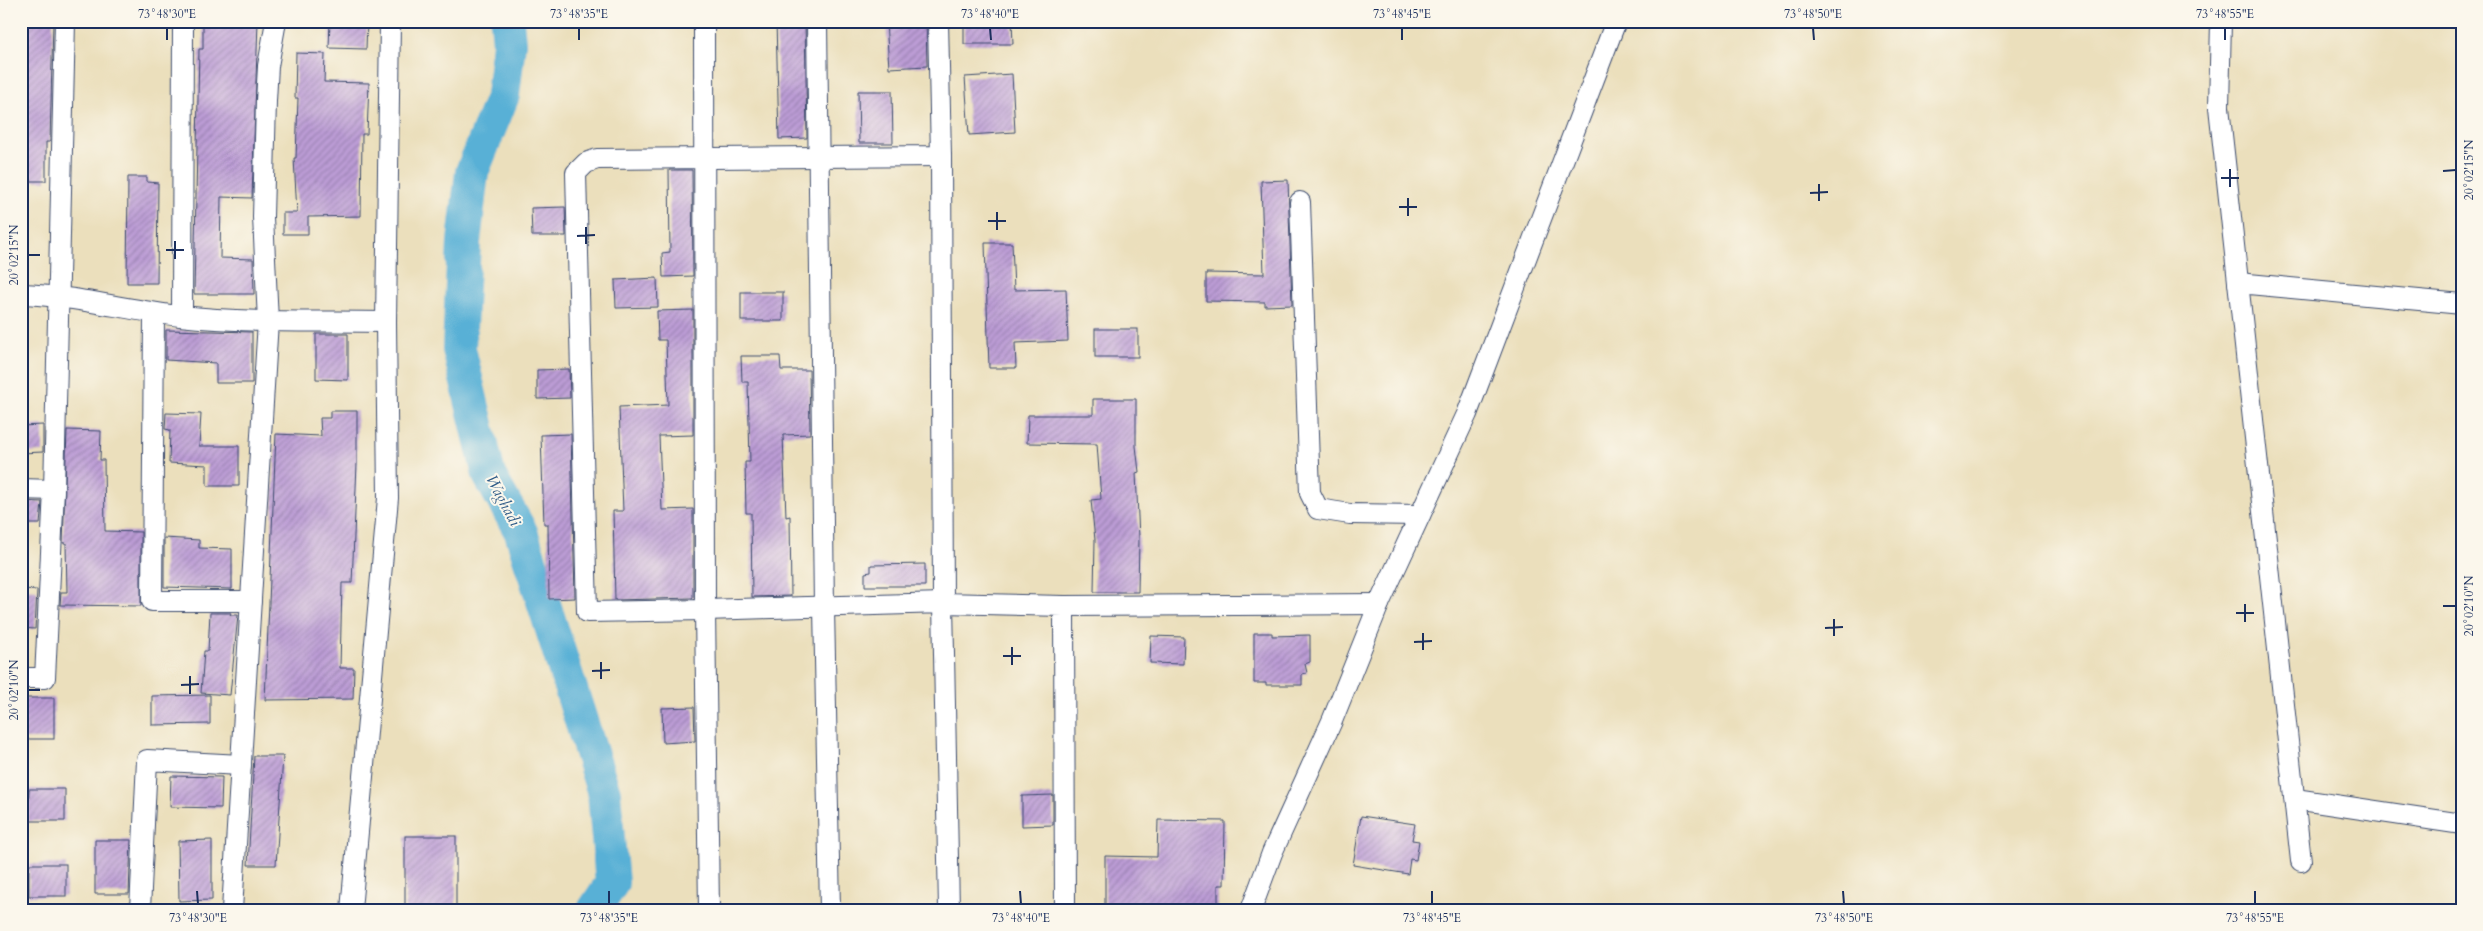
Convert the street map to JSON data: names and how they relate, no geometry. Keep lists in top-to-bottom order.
{
  "water": ["Waghadi"],
  "coordinates": [
    "73°48'30\"E",
    "73°48'35\"E",
    "73°48'40\"E",
    "73°48'45\"E",
    "73°48'50\"E",
    "73°48'55\"E",
    "20°02'15\"N",
    "20°02'10\"N"
  ]
}
